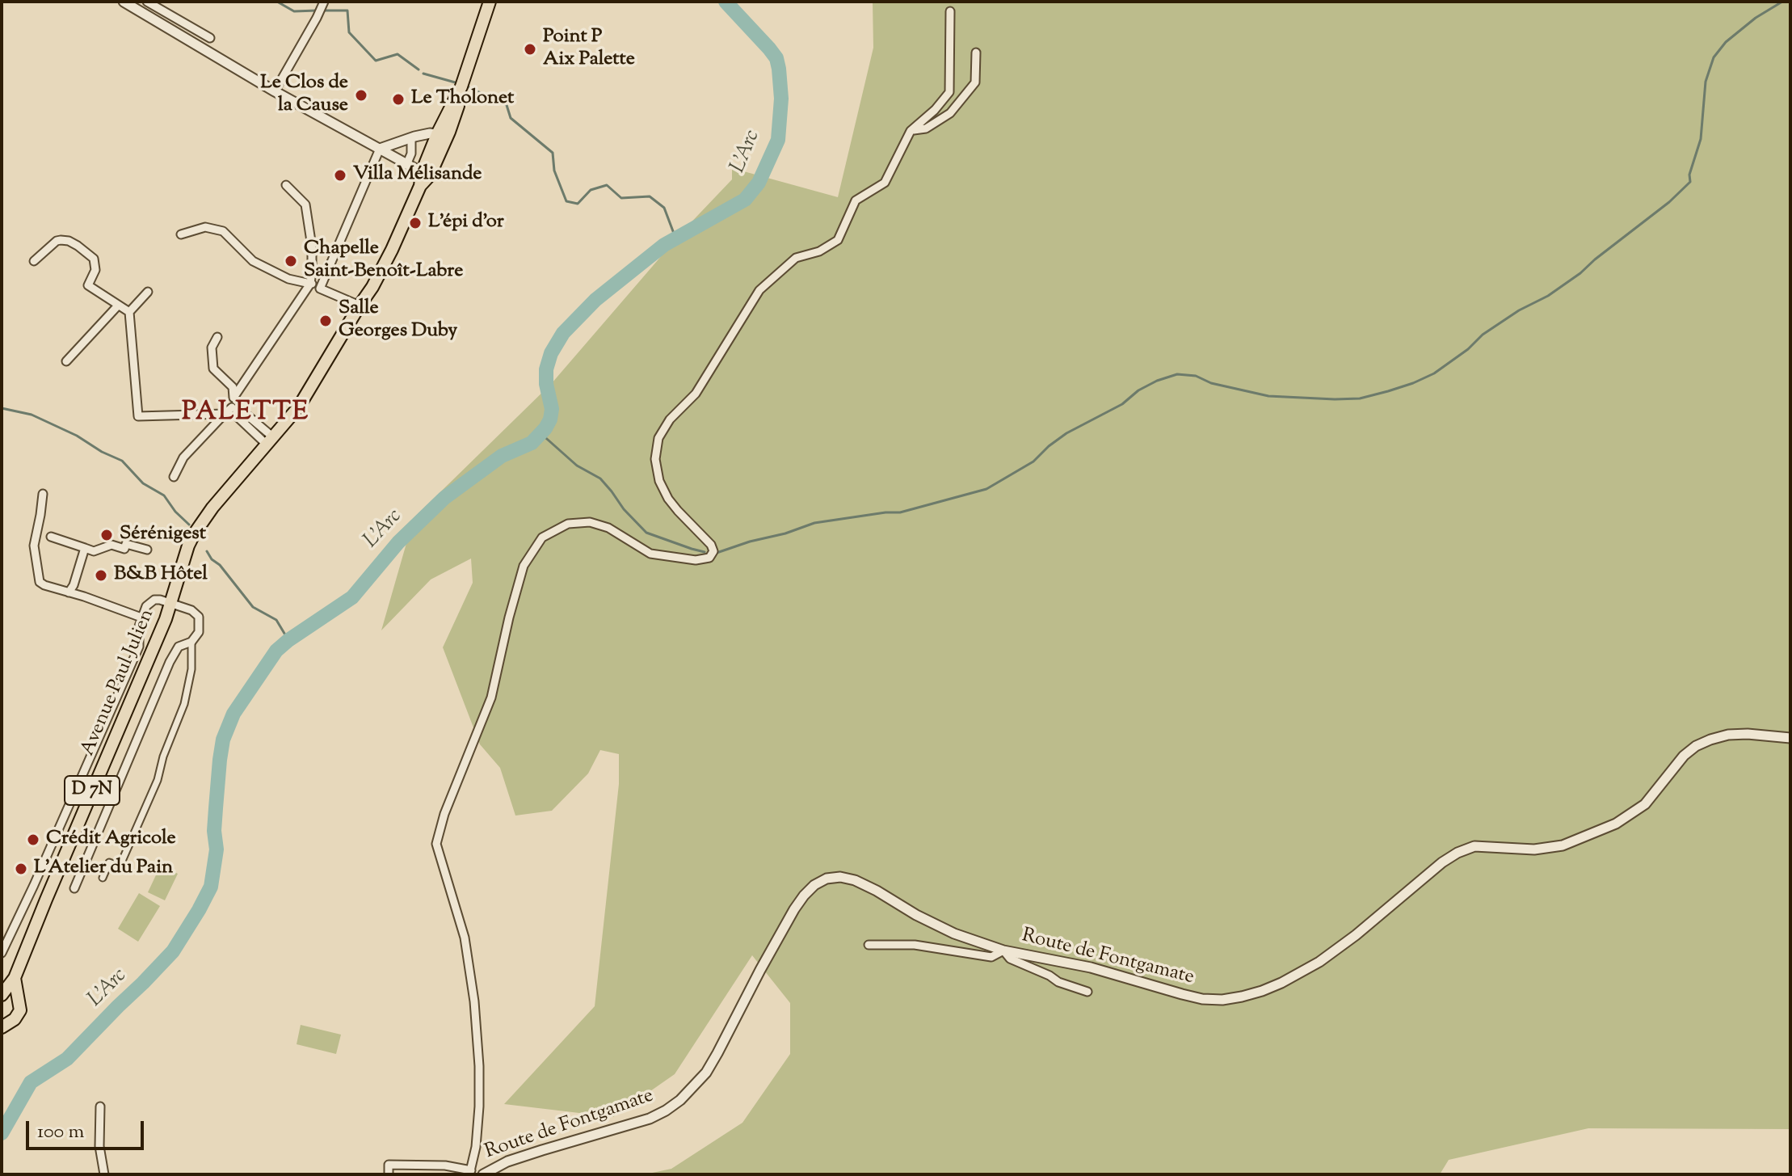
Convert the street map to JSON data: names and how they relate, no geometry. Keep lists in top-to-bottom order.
{
  "streets": {
    "main road": ["Avenue Paul Julien", "D 7N"],
    "street": ["Route de Fontgamate"]
  },
  "districts": ["PALETTE"],
  "water": ["L'Arc"],
  "places": [
    "Point P Aix Palette",
    "Le Clos de la Cause",
    "Le Tholonet",
    "Villa Mélisande",
    "L'épi d'or",
    "Chapelle Saint-Benoît-Labre",
    "Salle Georges Duby",
    "Sérénigest",
    "B&B Hôtel",
    "Crédit Agricole",
    "L'Atelier du Pain"
  ],
  "scale_bar": "100 m"
}
